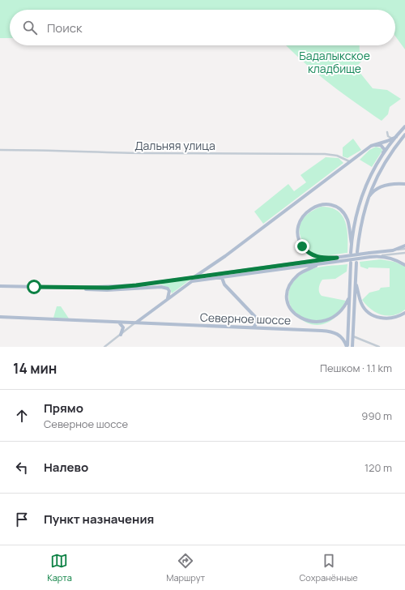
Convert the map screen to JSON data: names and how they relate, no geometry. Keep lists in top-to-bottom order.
{
  "streets": {
    "main road": ["Северное шоссе"],
    "street": ["Дальняя улица"]
  },
  "parks": ["Бадалыкское кладбище"],
  "page": {
    "search": "Поиск",
    "heading": ["14 мин", "Пешком · 1.1 km"],
    "list": [
      ["Прямо", "Северное шоссе", "990 m"],
      ["Налево", "120 m"],
      "Пункт назначения"
    ],
    "nav": ["Карта", "Маршрут", "Сохранённые"]
  }
}
